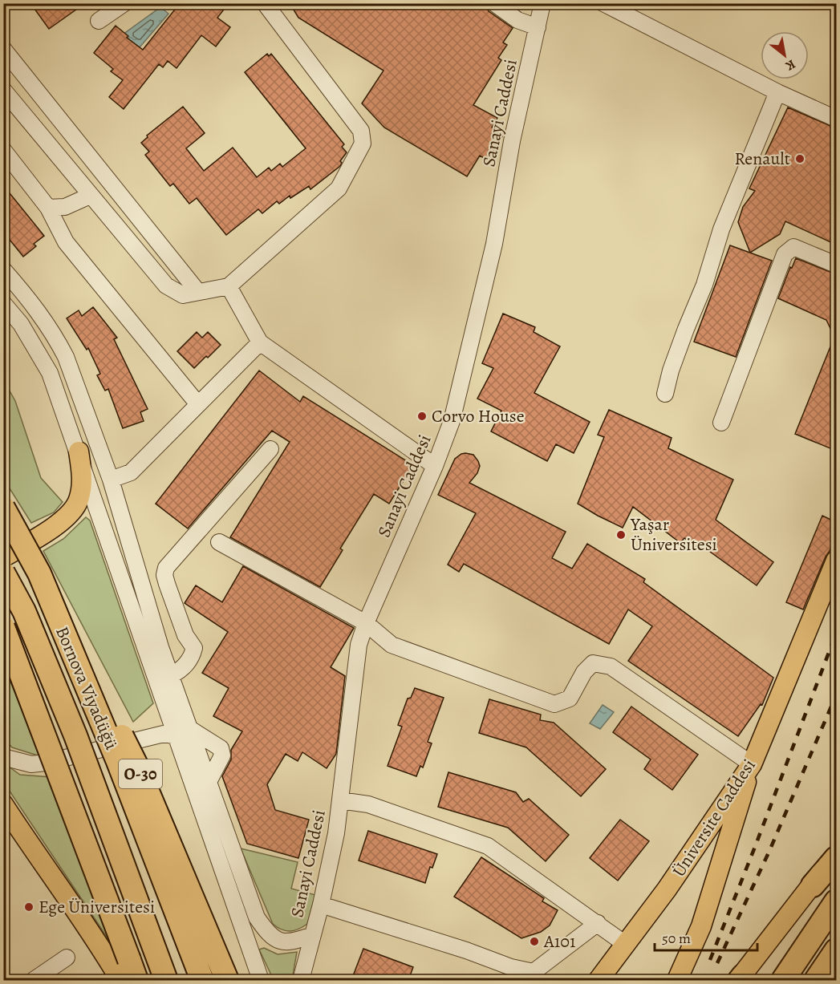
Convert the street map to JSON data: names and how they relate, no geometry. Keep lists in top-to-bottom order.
{
  "streets": {
    "highway": ["Bornova Viyadüğü", "O-30"],
    "main road": ["Üniversite Caddesi"],
    "street": ["Sanayi Caddesi"]
  },
  "crossings": [
    ["Bornova Viyadüğü", "O-30"]
  ],
  "places": [
    "Renault",
    "Corvo House",
    "Yaşar Üniversitesi",
    "Ege Üniversitesi",
    "A101"
  ],
  "scale_bar": "50 m",
  "north": "bottom right"
}
